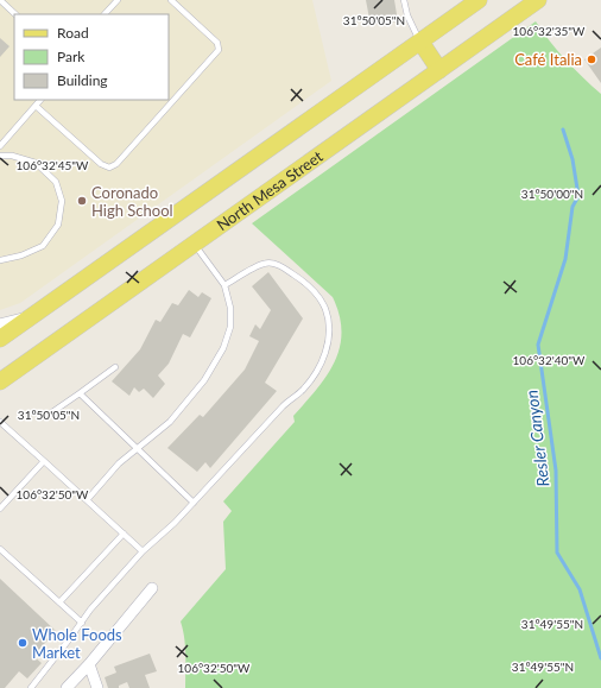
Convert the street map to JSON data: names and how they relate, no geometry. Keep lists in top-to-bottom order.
{
  "streets": {
    "main road": ["North Mesa Street"]
  },
  "water": ["Resler Canyon"],
  "places": ["Café Italia", "Coronado High School", "Whole Foods Market"],
  "legend": ["Road", "Park", "Building"],
  "coordinates": [
    "31°50'05\"N",
    "106°32'35\"W",
    "106°32'45\"W",
    "31°50'00\"N",
    "106°32'40\"W",
    "106°32'50\"W",
    "31°49'55\"N"
  ]
}
